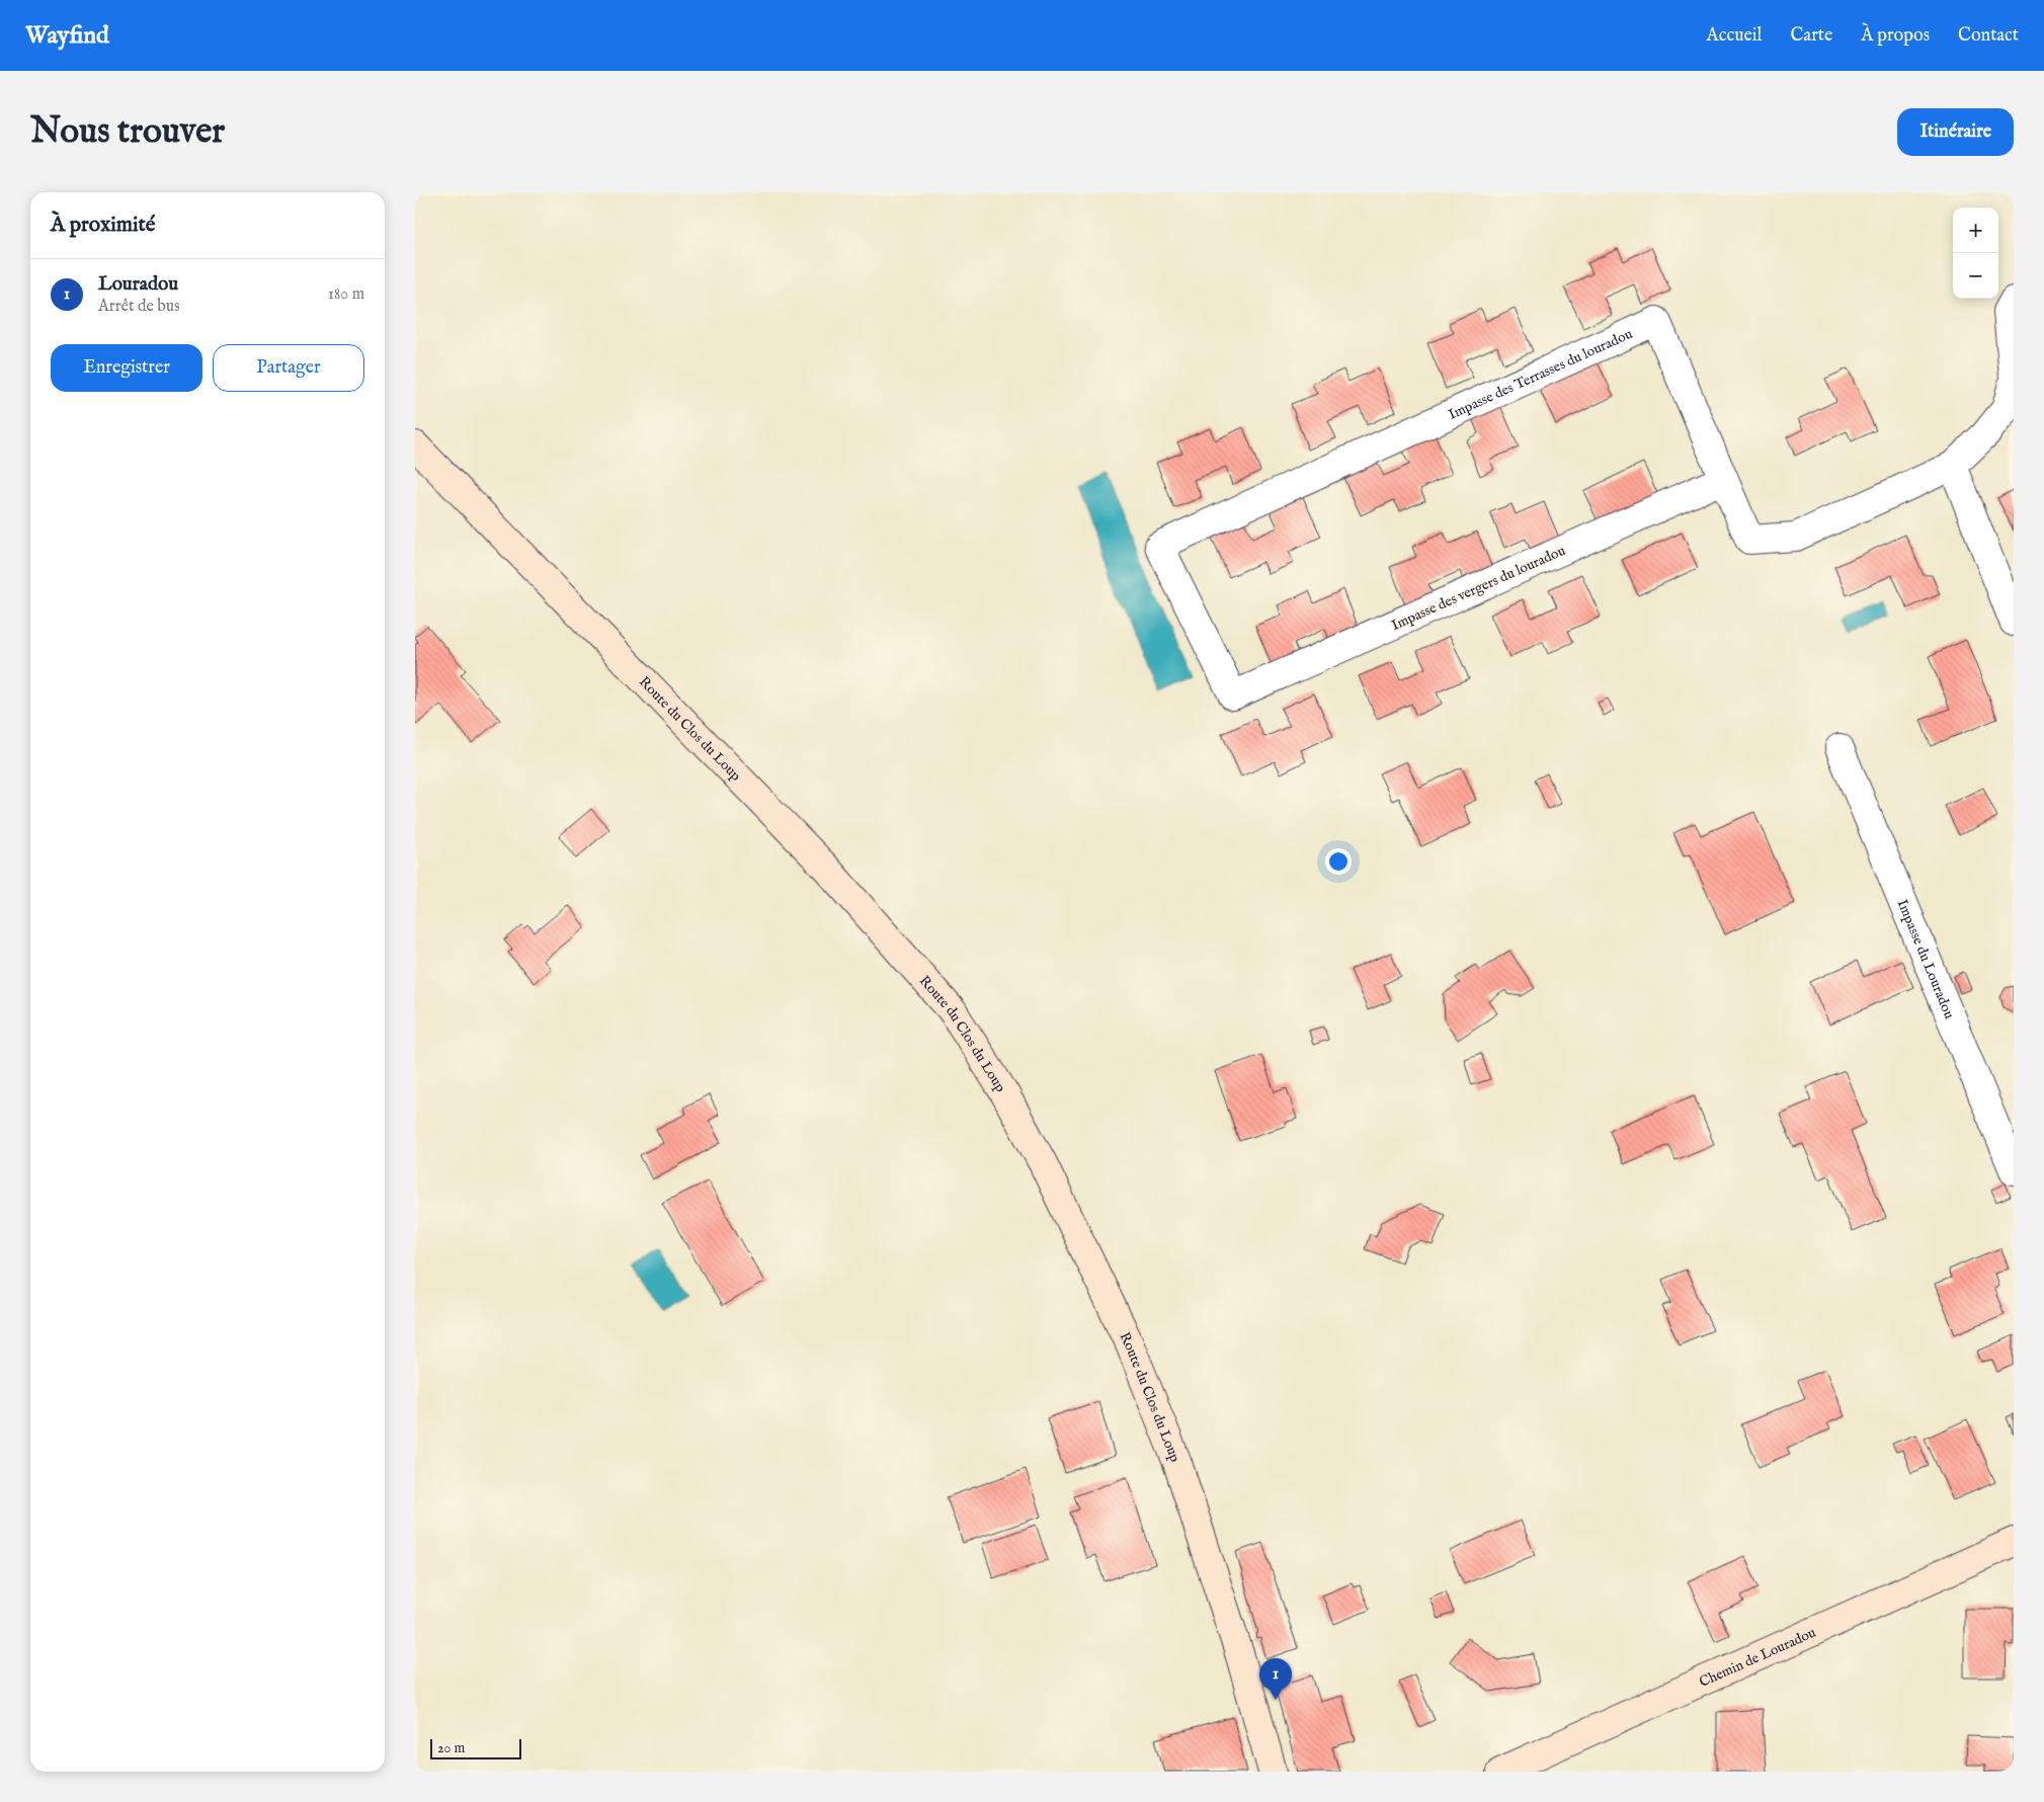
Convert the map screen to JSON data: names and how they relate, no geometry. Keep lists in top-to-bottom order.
{
  "streets": {
    "street": [
      "Impasse des Terrasses du louradou",
      "Impasse des vergers du louradou",
      "Route du Clos du Loup",
      "Impasse du Louradou",
      "Chemin de Louradou"
    ]
  },
  "crossings": [
    ["Impasse des Terrasses du louradou", "Impasse des vergers du louradou"]
  ],
  "scale_bar": "20 m",
  "page": {
    "header": "Wayfind",
    "nav": [
      "Accueil",
      "Carte",
      "À propos",
      "Contact"
    ],
    "buttons": [
      "Itinéraire",
      ["Enregistrer", "Partager"]
    ],
    "title": "Nous trouver",
    "heading": "À proximité",
    "map_buttons": ["+", "−"],
    "list": [
      {
        "mark": "1",
        "name": "Louradou",
        "note": "Arrêt de bus",
        "value": "180 m"
      }
    ],
    "pins": "1",
    "scale": "20 m"
  }
}
